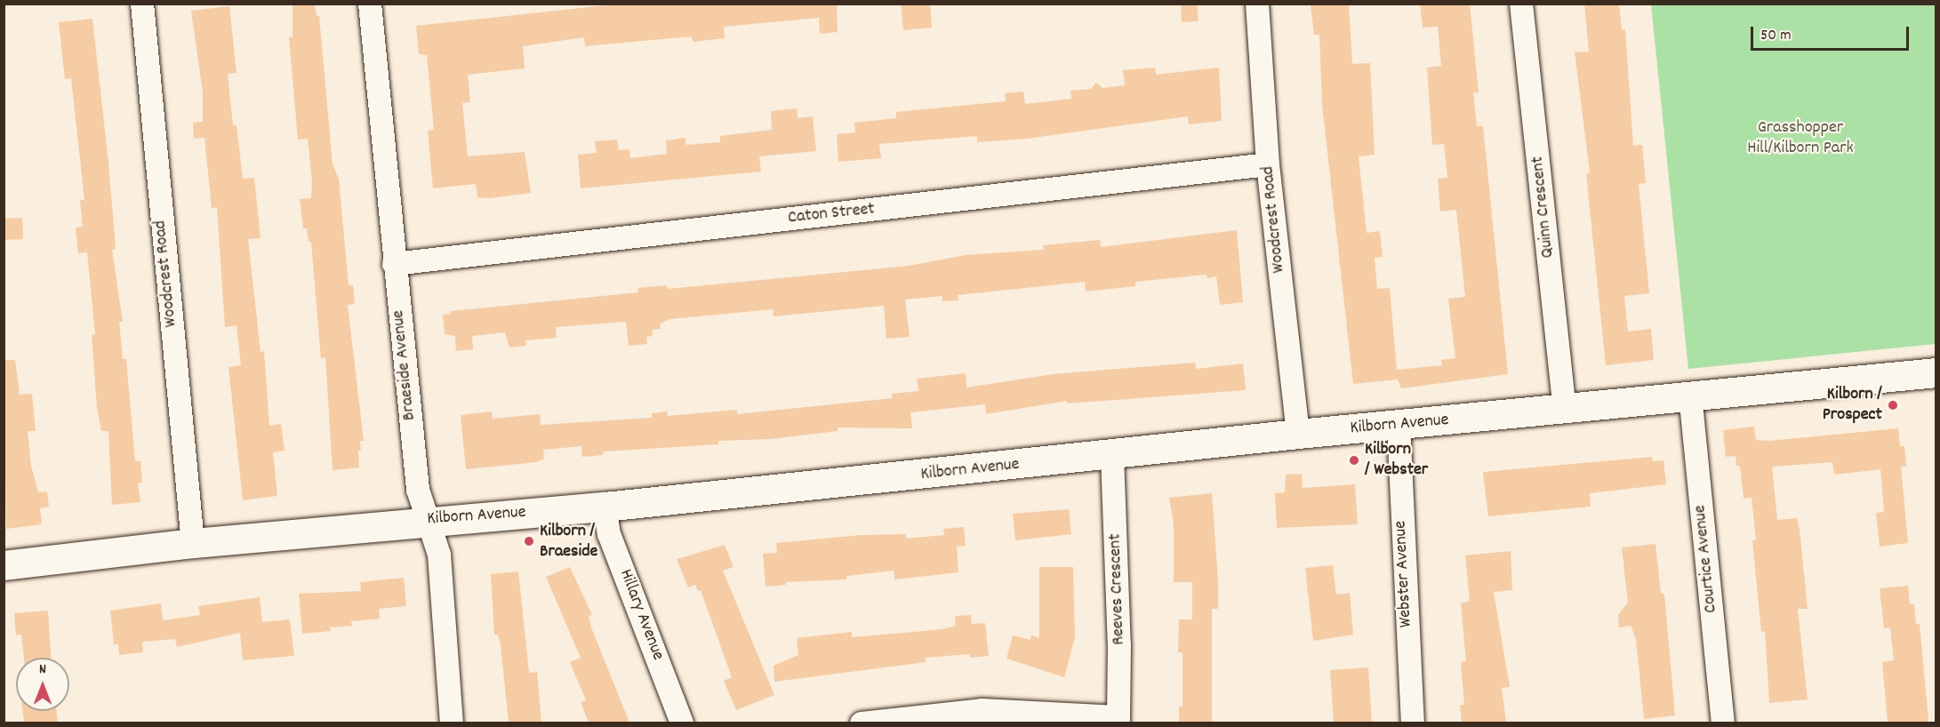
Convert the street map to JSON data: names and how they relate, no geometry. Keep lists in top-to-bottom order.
{
  "streets": {
    "street": [
      "Quinn Crescent",
      "Caton Street",
      "Woodcrest Road",
      "Braeside Avenue",
      "Kilborn Avenue",
      "Courtice Avenue",
      "Webster Avenue",
      "Reeves Crescent",
      "Hillary Avenue"
    ]
  },
  "crossings": [
    ["Quinn Crescent", "Kilborn Avenue"],
    ["Caton Street", "Woodcrest Road"],
    ["Caton Street", "Braeside Avenue"],
    ["Woodcrest Road", "Kilborn Avenue"],
    ["Braeside Avenue", "Kilborn Avenue"],
    ["Kilborn Avenue", "Courtice Avenue"],
    ["Kilborn Avenue", "Webster Avenue"],
    ["Kilborn Avenue", "Reeves Crescent"],
    ["Kilborn Avenue", "Hillary Avenue"]
  ],
  "parks": ["Grasshopper Hill/Kilborn Park"],
  "places": ["Kilborn / Prospect", "Kilborn / Webster", "Kilborn / Braeside"],
  "scale_bar": "50 m",
  "north": "top"
}
